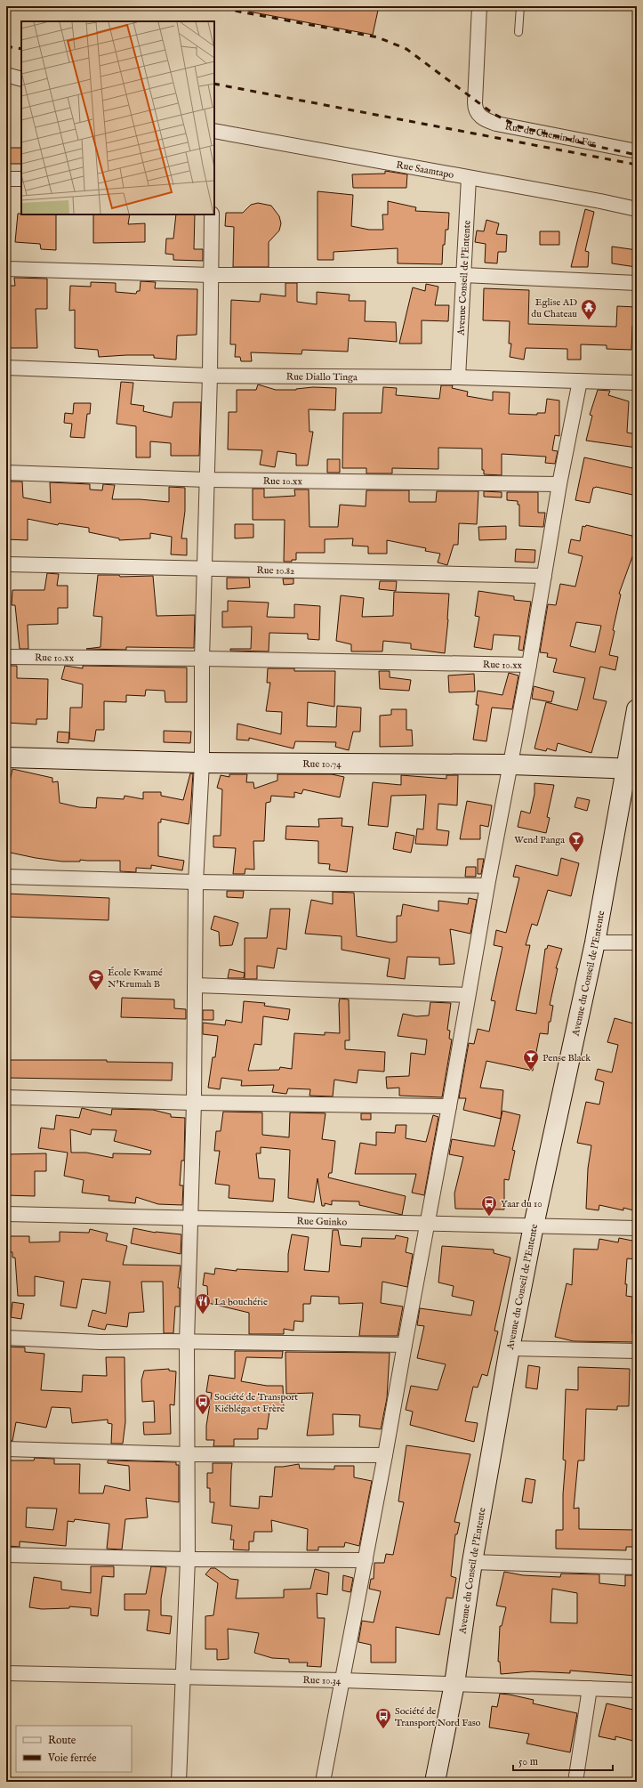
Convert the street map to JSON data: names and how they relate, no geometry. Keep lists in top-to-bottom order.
{
  "streets": {
    "street": [
      "Rue du Chemin de Fer",
      "Rue Saamtapo",
      "Avenue Conseil de l'Entente",
      "Rue Diallo Tinga",
      "Rue 10.xx",
      "Rue 10.82",
      "Rue 10.74",
      "Avenue du Conseil de l'Entente",
      "Rue Guinko",
      "Rue 10.34"
    ]
  },
  "crossings": [
    ["Rue Saamtapo", "Avenue Conseil de l'Entente"],
    ["Avenue Conseil de l'Entente", "Rue Diallo Tinga"],
    ["Rue 10.74", "Avenue du Conseil de l'Entente"],
    ["Avenue du Conseil de l'Entente", "Rue Guinko"],
    ["Avenue du Conseil de l'Entente", "Rue 10.34"]
  ],
  "places": {
    "temple": ["Eglise AD du Chateau"],
    "bar": ["Wend Panga", "Pense Black"],
    "school or university": ["École Kwamé N'Krumah B"],
    "bus stop": ["Yaar du 10", "Société de Transport Kiébléga et Frère", "Société de Transport Nord Faso"],
    "restaurant": ["La bouchérie"]
  },
  "legend": ["Route", "Voie ferrée"],
  "scale_bar": "50 m"
}
